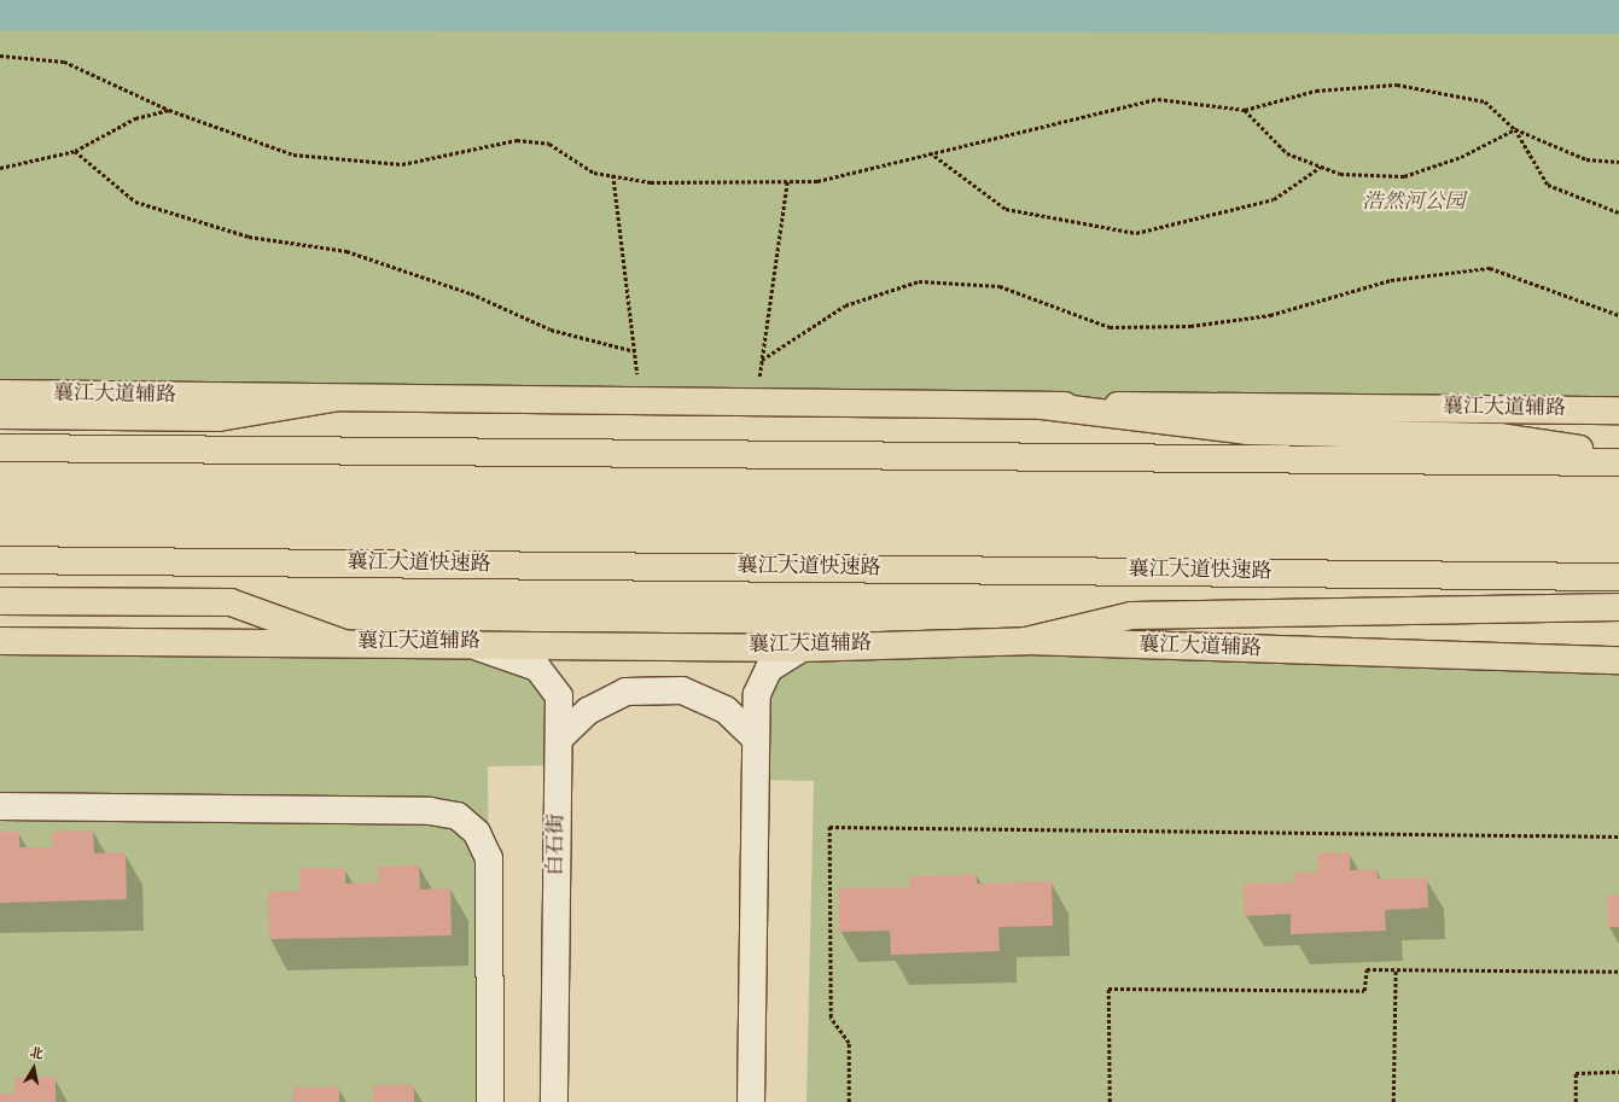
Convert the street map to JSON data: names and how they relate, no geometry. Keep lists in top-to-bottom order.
{
  "streets": {
    "main road": ["襄江大道辅路", "襄江大道快速路"],
    "street": ["白石街"]
  },
  "crossings": [
    ["襄江大道辅路", "白石街"]
  ],
  "parks": ["浩然河公园"],
  "north": "top"
}
